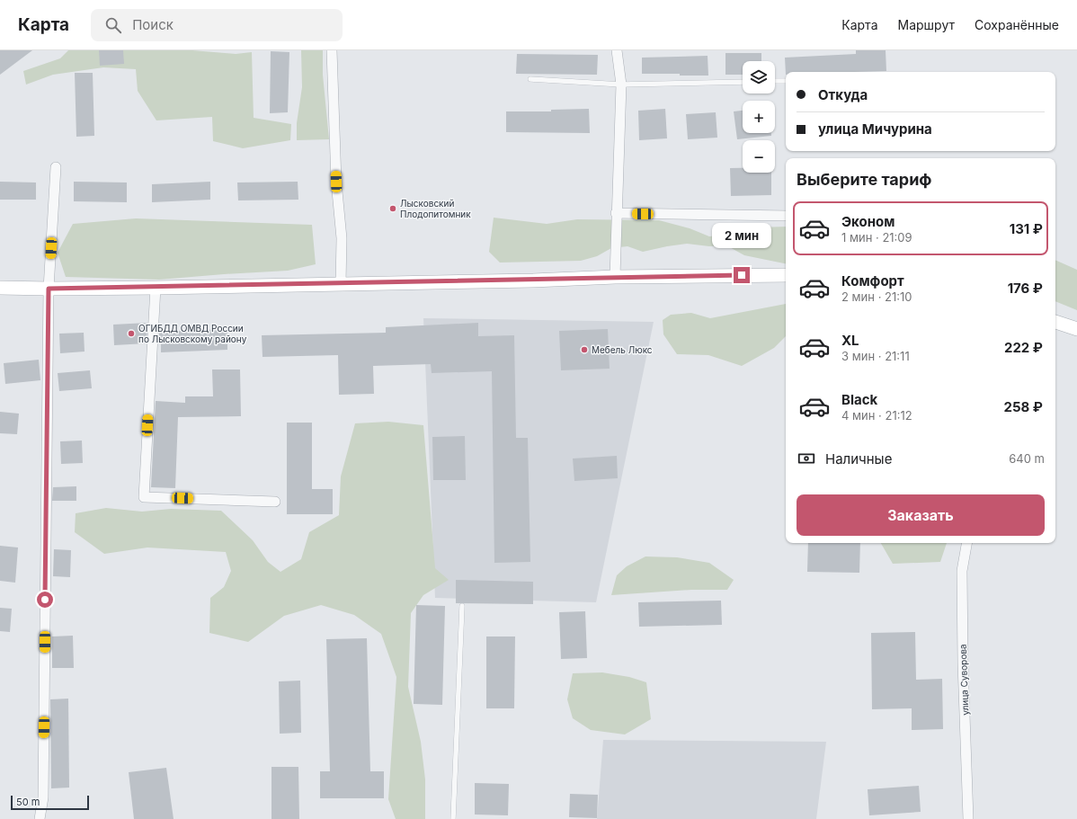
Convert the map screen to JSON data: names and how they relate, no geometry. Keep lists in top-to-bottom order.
{
  "streets": {
    "street": ["улица Суворова"]
  },
  "places": ["Лысковский Плодопитомник", "ОГИБДД ОМВД России по Лысковскому району", "Мебель Люкс"],
  "scale_bar": "50 m",
  "page": {
    "header": "Карта",
    "search": "Поиск",
    "nav": ["Карта", "Маршрут", "Сохранённые"],
    "map_buttons": ["+", "−"],
    "banner": ["Откуда", "улица Мичурина"],
    "heading": "Выберите тариф",
    "list": [
      {
        "name": "Эконом",
        "note": "1 мин · 21:09",
        "value": "131 ₽"
      },
      {
        "name": "Комфорт",
        "note": "2 мин · 21:10",
        "value": "176 ₽"
      },
      {
        "name": "XL",
        "note": "3 мин · 21:11",
        "value": "222 ₽"
      },
      {
        "name": "Black",
        "note": "4 мин · 21:12",
        "value": "258 ₽"
      }
    ],
    "bubble": "2 мин",
    "pay": ["Наличные", "640 m"],
    "buttons": "Заказать",
    "scale": "50 m"
  }
}
